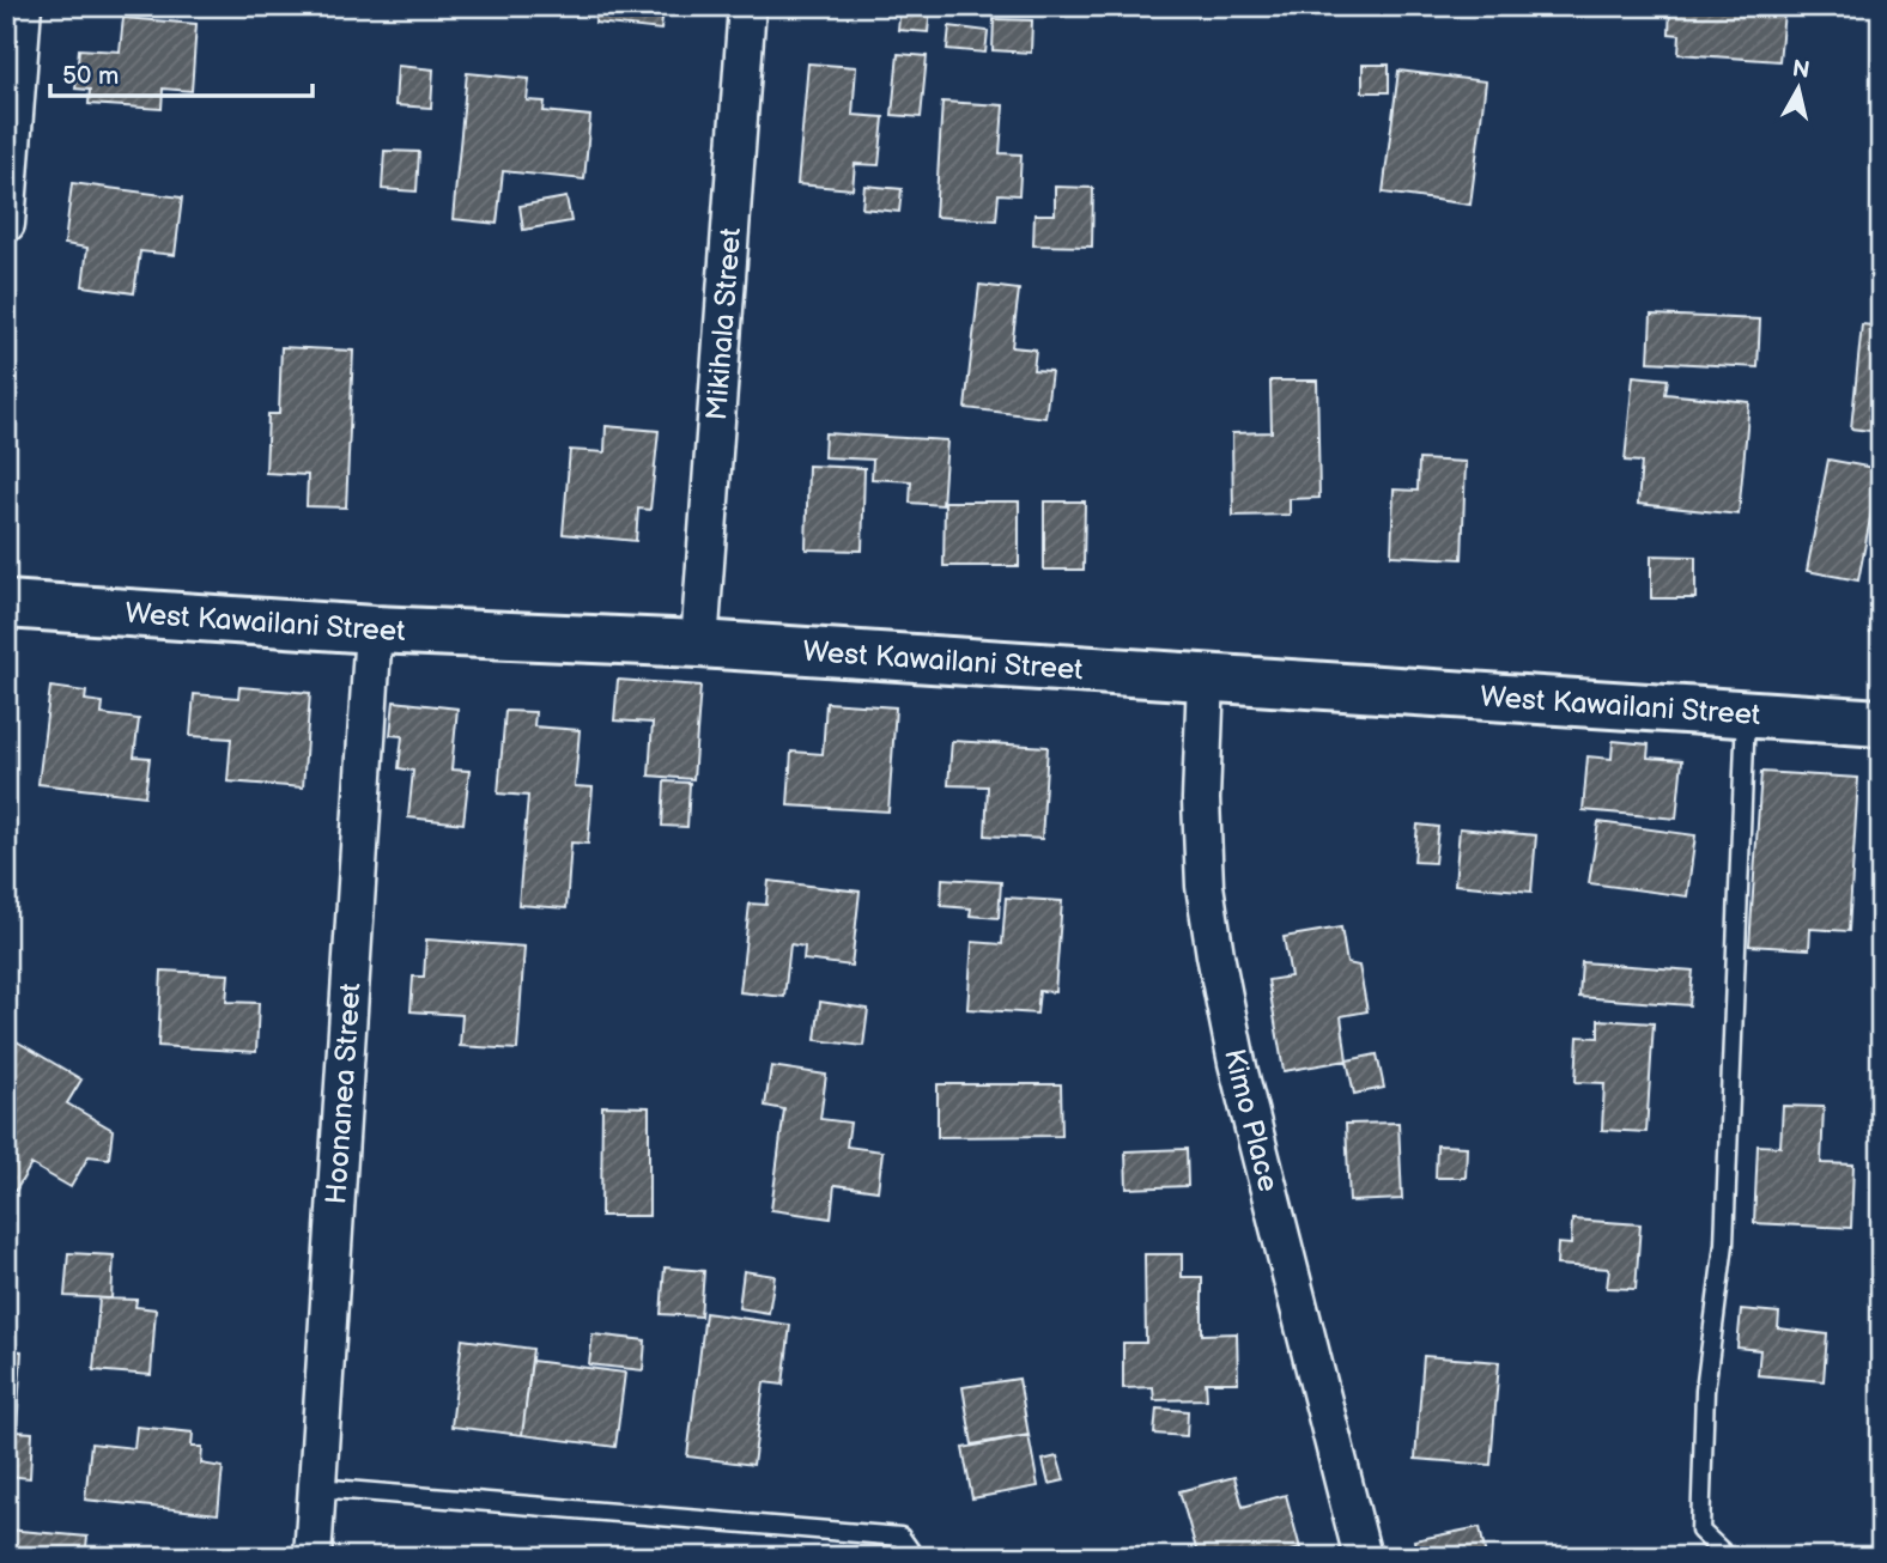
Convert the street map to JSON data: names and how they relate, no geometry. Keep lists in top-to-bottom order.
{
  "streets": {
    "street": [
      "Mikihala Street",
      "West Kawailani Street",
      "Hoonanea Street",
      "Kimo Place"
    ]
  },
  "crossings": [
    ["Mikihala Street", "West Kawailani Street"],
    ["West Kawailani Street", "Hoonanea Street"],
    ["West Kawailani Street", "Kimo Place"]
  ],
  "scale_bar": "50 m",
  "north": "top"
}
